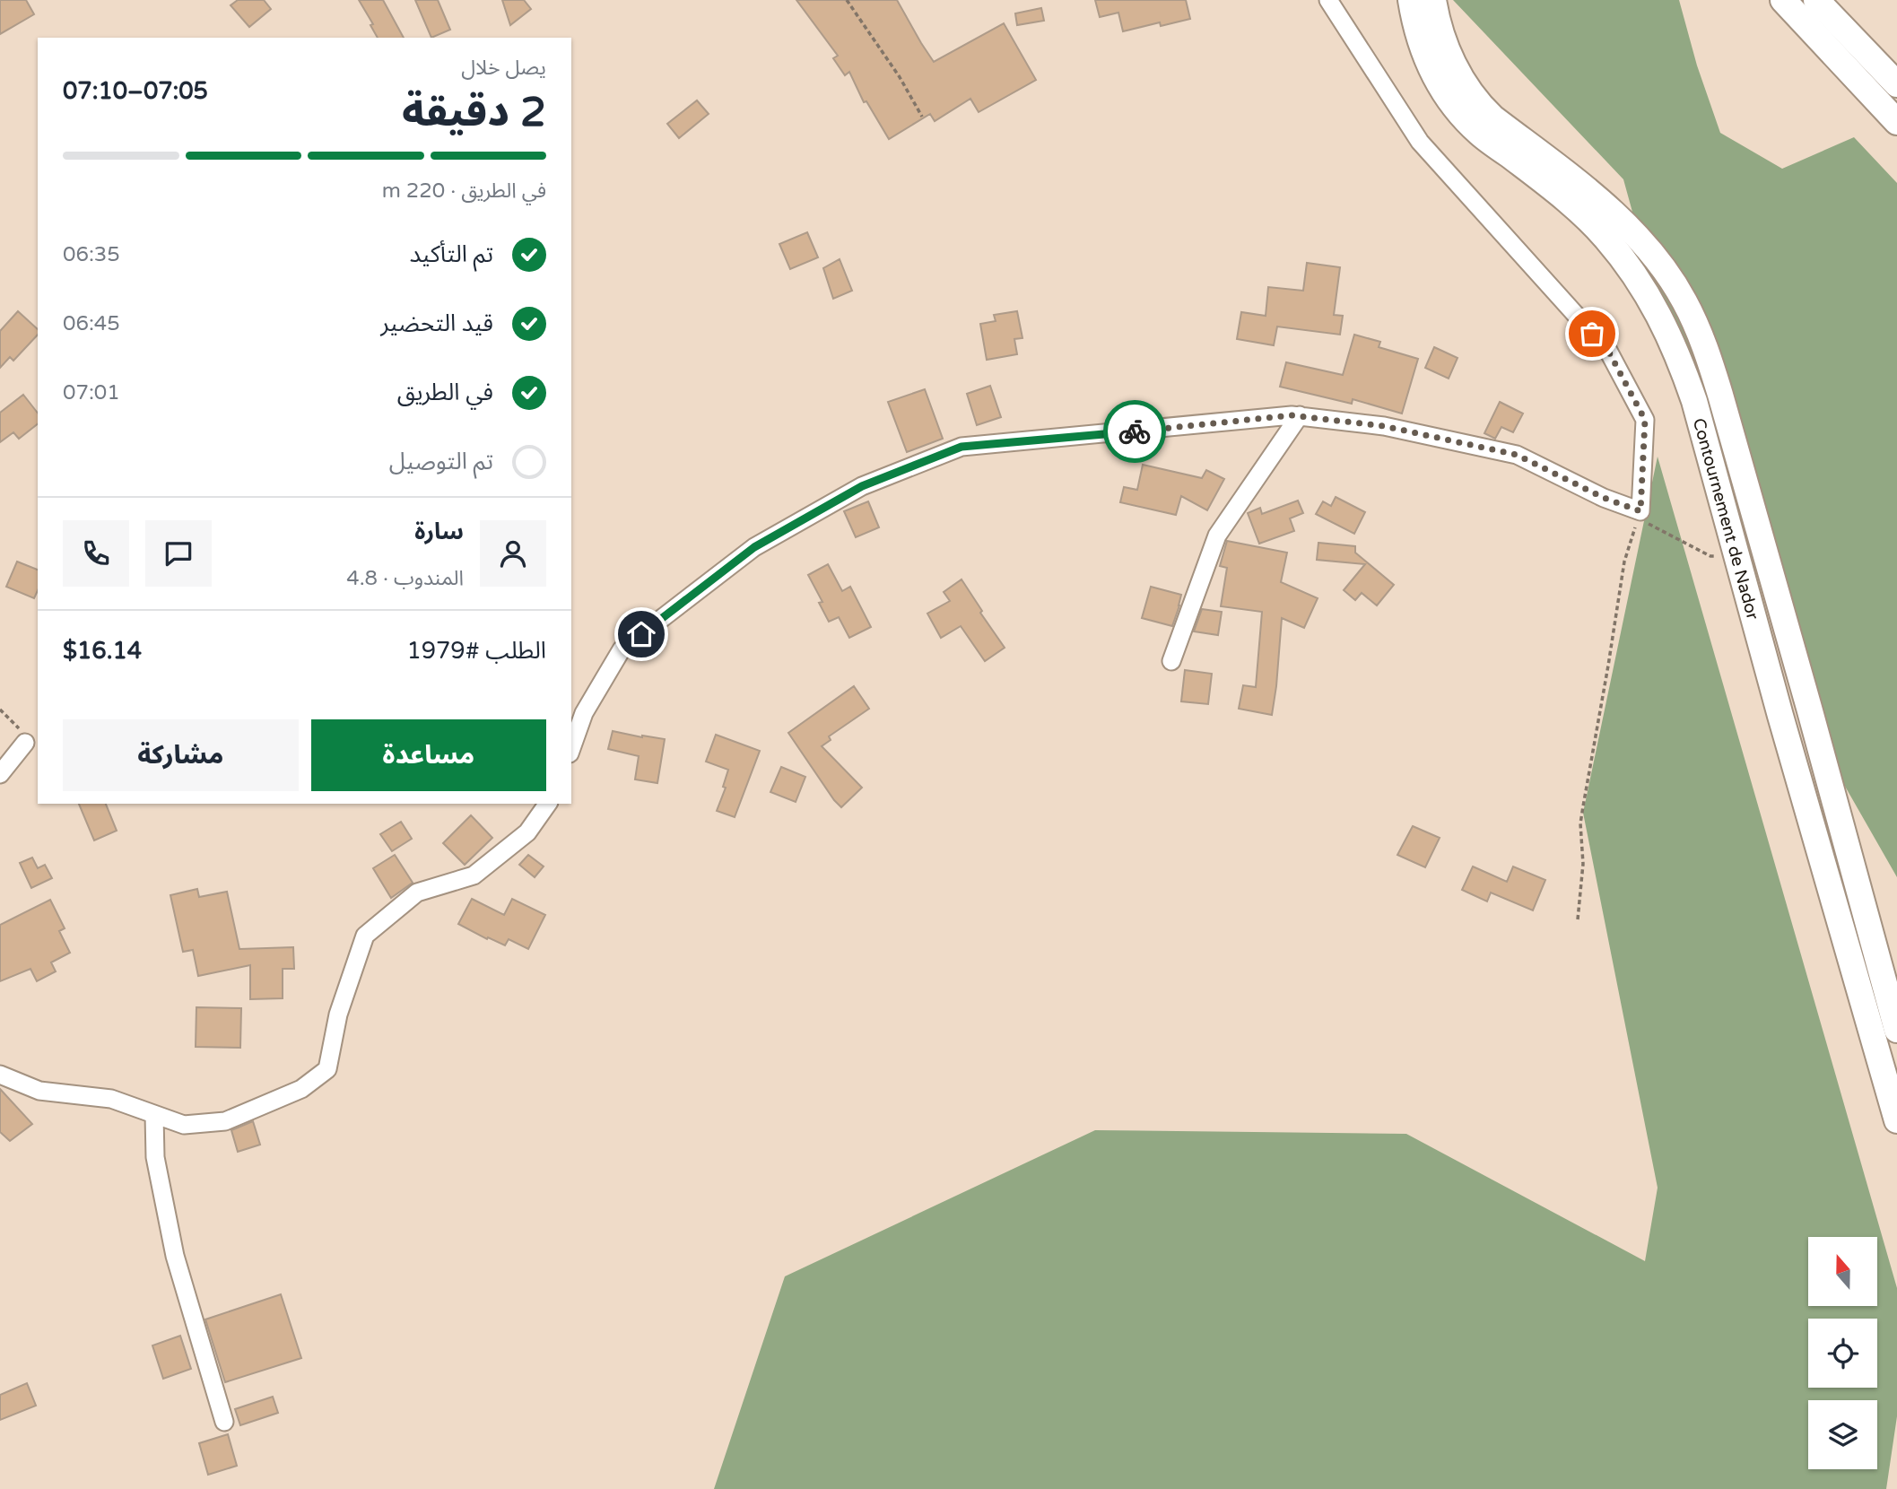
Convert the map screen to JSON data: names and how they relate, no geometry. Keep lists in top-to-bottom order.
{
  "streets": {
    "highway": ["Contournement de Nador"]
  },
  "north": "top",
  "page": {
    "heading": ["2 دقيقة", "يصل خلال", "07:05–07:10"],
    "panel": [
      "سارة",
      "المندوب · 4.8",
      "الطلب #1979",
      "$16.14"
    ],
    "bar": "في الطريق · 220 m",
    "list": [
      ["تم التأكيد", "06:35"],
      ["قيد التحضير", "06:45"],
      ["في الطريق", "07:01"],
      "تم التوصيل"
    ],
    "buttons": ["مساعدة", "مشاركة"]
  }
}
